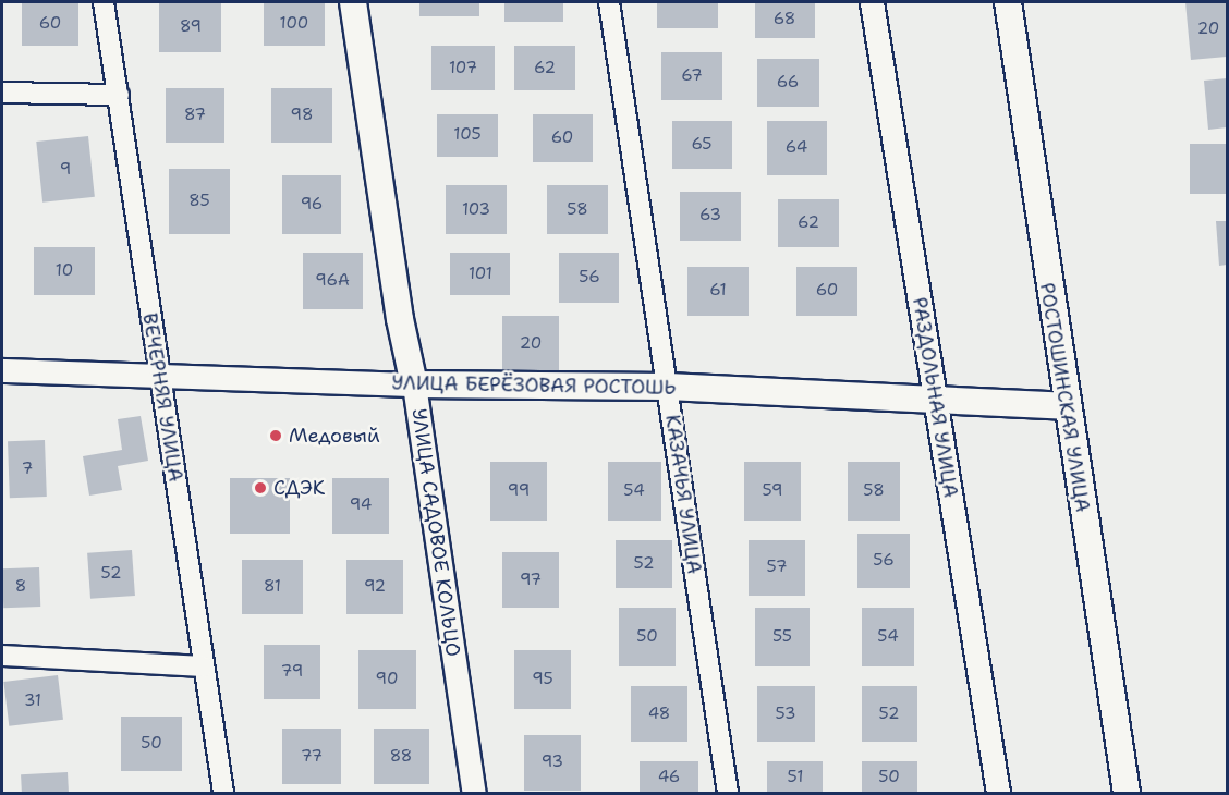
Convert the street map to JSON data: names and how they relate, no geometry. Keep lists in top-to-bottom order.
{
  "streets": {
    "main road": ["УЛИЦА БЕРЁЗОВАЯ РОСТОШЬ", "РОСТОШИНСКАЯ УЛИЦА", "УЛИЦА САДОВОЕ КОЛЬЦО"],
    "street": ["ВЕЧЕРНЯЯ УЛИЦА", "РАЗДОЛЬНАЯ УЛИЦА", "КАЗАЧЬЯ УЛИЦА"]
  },
  "crossings": [
    ["УЛИЦА БЕРЁЗОВАЯ РОСТОШЬ", "ВЕЧЕРНЯЯ УЛИЦА"],
    ["УЛИЦА БЕРЁЗОВАЯ РОСТОШЬ", "РАЗДОЛЬНАЯ УЛИЦА"],
    ["УЛИЦА БЕРЁЗОВАЯ РОСТОШЬ", "РОСТОШИНСКАЯ УЛИЦА"],
    ["УЛИЦА БЕРЁЗОВАЯ РОСТОШЬ", "КАЗАЧЬЯ УЛИЦА"],
    ["УЛИЦА БЕРЁЗОВАЯ РОСТОШЬ", "УЛИЦА САДОВОЕ КОЛЬЦО"]
  ],
  "places": ["Медовый", "СДЭК"],
  "house_numbers": [
    "68",
    "60",
    "100",
    "89",
    "20",
    "107",
    "62",
    "67",
    "66",
    "87",
    "98",
    "105",
    "60",
    "65",
    "64",
    "9",
    "85",
    "96",
    "103",
    "58",
    "63",
    "62",
    "10",
    "101",
    "56",
    "96А",
    "61",
    "60",
    "20",
    "7",
    "99",
    "54",
    "59",
    "58",
    "94",
    "56",
    "52",
    "57",
    "52",
    "97",
    "8",
    "81",
    "92",
    "50",
    "55",
    "54",
    "79",
    "90",
    "95",
    "31",
    "48",
    "53",
    "52",
    "50",
    "77",
    "88",
    "93",
    "46",
    "51",
    "50"
  ]
}
